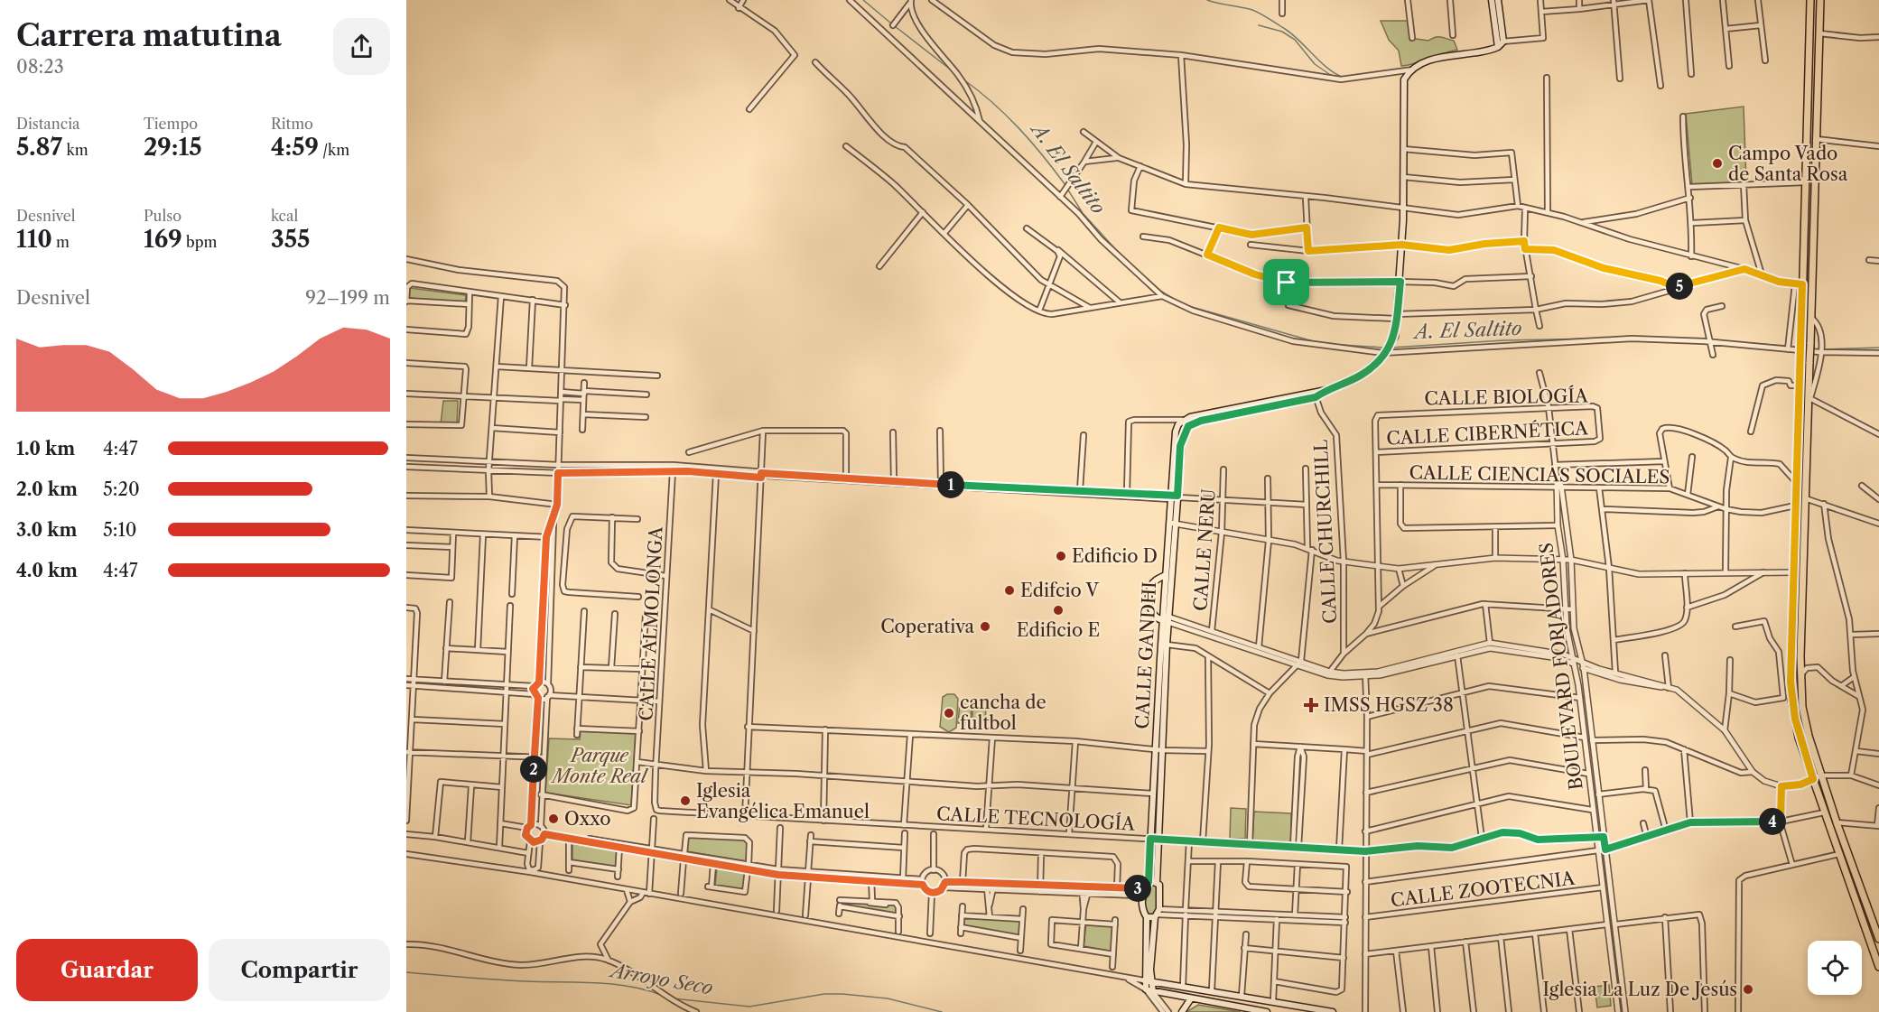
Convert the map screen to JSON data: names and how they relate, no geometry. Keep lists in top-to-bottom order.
{
  "streets": {
    "main road": ["CALLE GANDHI"],
    "street": [
      "CALLE BIOLOGÍA",
      "CALLE CIBERNÉTICA",
      "CALLE CIENCIAS SOCIALES",
      "CALLE CHURCHILL",
      "CALLE NERU",
      "CALLE ALMOLONGA",
      "BOULEVARD FORJADORES",
      "CALLE TECNOLOGÍA",
      "CALLE ZOOTECNIA"
    ]
  },
  "crossings": [
    ["CALLE BIOLOGÍA", "CALLE CIBERNÉTICA"],
    ["CALLE BIOLOGÍA", "BOULEVARD FORJADORES"],
    ["CALLE CIBERNÉTICA", "BOULEVARD FORJADORES"],
    ["CALLE CIENCIAS SOCIALES", "BOULEVARD FORJADORES"],
    ["CALLE CHURCHILL", "CALLE GANDHI"],
    ["CALLE ALMOLONGA", "CALLE TECNOLOGÍA"],
    ["CALLE GANDHI", "CALLE TECNOLOGÍA"],
    ["BOULEVARD FORJADORES", "CALLE TECNOLOGÍA"],
    ["BOULEVARD FORJADORES", "CALLE ZOOTECNIA"]
  ],
  "water": ["A. El Saltito", "Arroyo Seco"],
  "parks": ["Parque Monte Real"],
  "places": {
    "other": [
      "Campo Vado de Santa Rosa",
      "Edificio D",
      "Edifcio V",
      "Edificio E",
      "Coperativa",
      "cancha de fultbol",
      "Iglesia Evangélica Emanuel",
      "Oxxo",
      "Iglesia La Luz De Jesús"
    ],
    "health": ["IMSS HGSZ 38"]
  },
  "page": {
    "heading": ["Carrera matutina", "08:23"],
    "stats": [
      ["Distancia", "5.87 km"],
      ["Tiempo", "29:15"],
      ["Ritmo", "4:59 /km"],
      ["Desnivel", "110 m"],
      ["Pulso", "169 bpm"],
      ["kcal", "355"]
    ],
    "pins": [
      "5",
      "1",
      "2",
      "4",
      "3"
    ],
    "chart": ["Desnivel", "92–199 m"],
    "list": [
      {
        "name": "1.0 km",
        "note": "4:47"
      },
      {
        "name": "2.0 km",
        "note": "5:20"
      },
      {
        "name": "3.0 km",
        "note": "5:10"
      },
      {
        "name": "4.0 km",
        "note": "4:47"
      }
    ],
    "buttons": ["Guardar", "Compartir"]
  }
}
